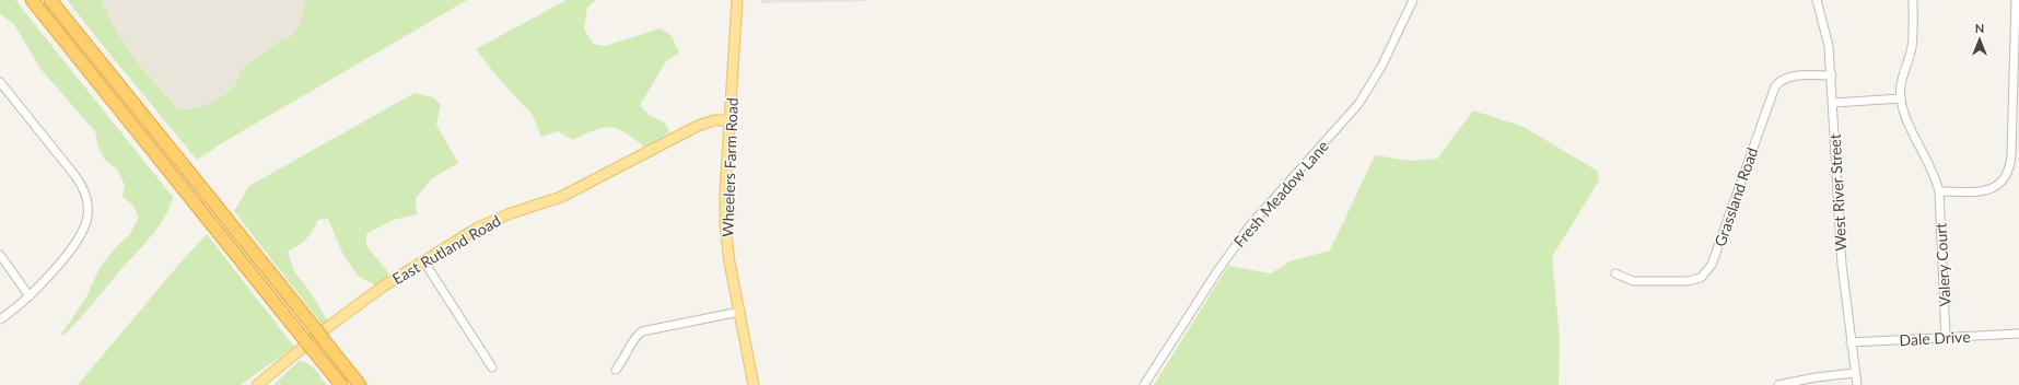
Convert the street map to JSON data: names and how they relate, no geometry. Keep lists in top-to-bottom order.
{
  "streets": {
    "main road": ["Wheelers Farm Road", "East Rutland Road"],
    "street": [
      "West River Street",
      "Fresh Meadow Lane",
      "Grassland Road",
      "Valery Court",
      "Dale Drive"
    ]
  },
  "crossings": [
    ["Wheelers Farm Road", "East Rutland Road"],
    ["West River Street", "Grassland Road"],
    ["West River Street", "Dale Drive"],
    ["Valery Court", "Dale Drive"]
  ],
  "north": "top"
}
